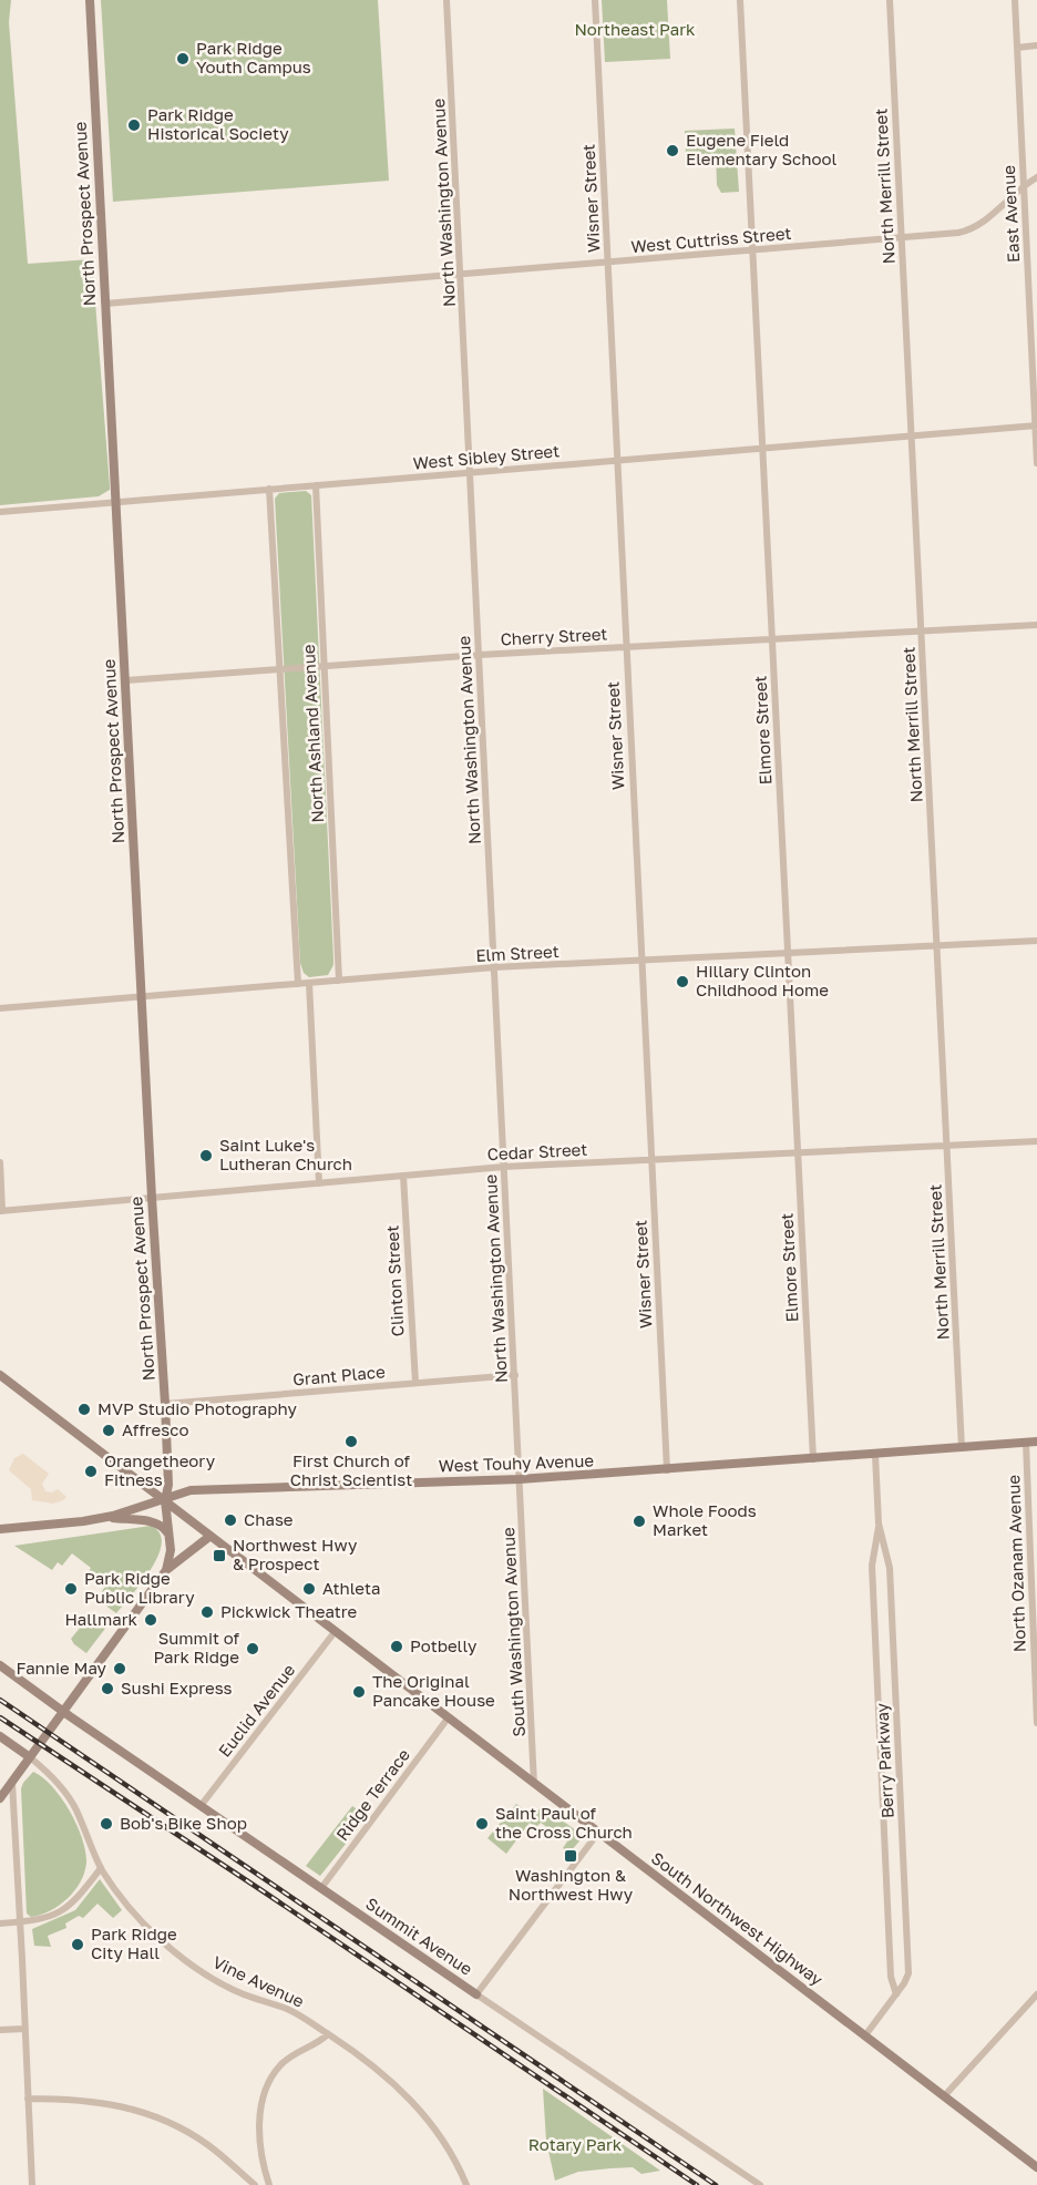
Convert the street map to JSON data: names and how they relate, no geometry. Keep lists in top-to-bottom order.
{
  "streets": {
    "main road": [
      "North Prospect Avenue",
      "West Touhy Avenue",
      "South Northwest Highway",
      "Summit Avenue"
    ],
    "street": [
      "North Merrill Street",
      "Wisner Street",
      "North Washington Avenue",
      "East Avenue",
      "West Cuttriss Street",
      "West Sibley Street",
      "Cherry Street",
      "Elmore Street",
      "North Ashland Avenue",
      "Elm Street",
      "Cedar Street",
      "Clinton Street",
      "Grant Place",
      "North Ozanam Avenue",
      "South Washington Avenue",
      "Euclid Avenue",
      "Berry Parkway",
      "Ridge Terrace",
      "Vine Avenue"
    ]
  },
  "crossings": [
    ["North Merrill Street", "West Cuttriss Street"],
    ["North Merrill Street", "West Sibley Street"],
    ["North Merrill Street", "Cherry Street"],
    ["North Merrill Street", "Elm Street"],
    ["North Merrill Street", "Cedar Street"],
    ["North Merrill Street", "West Touhy Avenue"],
    ["Wisner Street", "West Cuttriss Street"],
    ["Wisner Street", "West Sibley Street"],
    ["Wisner Street", "Cherry Street"],
    ["Wisner Street", "Elm Street"],
    ["Wisner Street", "Cedar Street"],
    ["Wisner Street", "West Touhy Avenue"],
    ["North Washington Avenue", "West Cuttriss Street"],
    ["North Washington Avenue", "West Sibley Street"],
    ["North Washington Avenue", "Cherry Street"],
    ["North Washington Avenue", "Elm Street"],
    ["North Washington Avenue", "Cedar Street"],
    ["North Washington Avenue", "Grant Place"],
    ["North Washington Avenue", "West Touhy Avenue"],
    ["North Washington Avenue", "South Washington Avenue"],
    ["North Prospect Avenue", "West Cuttriss Street"],
    ["North Prospect Avenue", "West Sibley Street"],
    ["North Prospect Avenue", "Cherry Street"],
    ["North Prospect Avenue", "Elm Street"],
    ["North Prospect Avenue", "Cedar Street"],
    ["North Prospect Avenue", "Grant Place"],
    ["North Prospect Avenue", "West Touhy Avenue"],
    ["North Prospect Avenue", "South Northwest Highway"],
    ["East Avenue", "West Cuttriss Street"],
    ["East Avenue", "West Sibley Street"],
    ["West Cuttriss Street", "Elmore Street"],
    ["West Sibley Street", "Elmore Street"],
    ["West Sibley Street", "North Ashland Avenue"],
    ["Cherry Street", "Elmore Street"],
    ["Cherry Street", "North Ashland Avenue"],
    ["Elmore Street", "Elm Street"],
    ["Elmore Street", "Cedar Street"],
    ["Elmore Street", "West Touhy Avenue"],
    ["North Ashland Avenue", "Elm Street"],
    ["Cedar Street", "Clinton Street"],
    ["Clinton Street", "Grant Place"],
    ["West Touhy Avenue", "North Ozanam Avenue"],
    ["West Touhy Avenue", "South Washington Avenue"],
    ["West Touhy Avenue", "Berry Parkway"],
    ["West Touhy Avenue", "South Northwest Highway"],
    ["South Washington Avenue", "South Northwest Highway"],
    ["Euclid Avenue", "South Northwest Highway"],
    ["Euclid Avenue", "Summit Avenue"],
    ["Berry Parkway", "South Northwest Highway"],
    ["Ridge Terrace", "South Northwest Highway"],
    ["Ridge Terrace", "Summit Avenue"]
  ],
  "parks": ["Northeast Park", "Rotary Park"],
  "places": {
    "other": [
      "Park Ridge Youth Campus",
      "Park Ridge Historical Society",
      "Eugene Field Elementary School",
      "Hillary Clinton Childhood Home",
      "Saint Luke's Lutheran Church",
      "MVP Studio Photography",
      "Affresco",
      "First Church of Christ Scientist",
      "Orangetheory Fitness",
      "Chase",
      "Whole Foods Market",
      "Park Ridge Public Library",
      "Athleta",
      "Pickwick Theatre",
      "Hallmark",
      "Potbelly",
      "Summit of Park Ridge",
      "Fannie May",
      "Sushi Express",
      "The Original Pancake House",
      "Bob's Bike Shop",
      "Saint Paul of the Cross Church",
      "Park Ridge City Hall"
    ],
    "transit": ["Northwest Hwy & Prospect", "Washington & Northwest Hwy"]
  }
}
